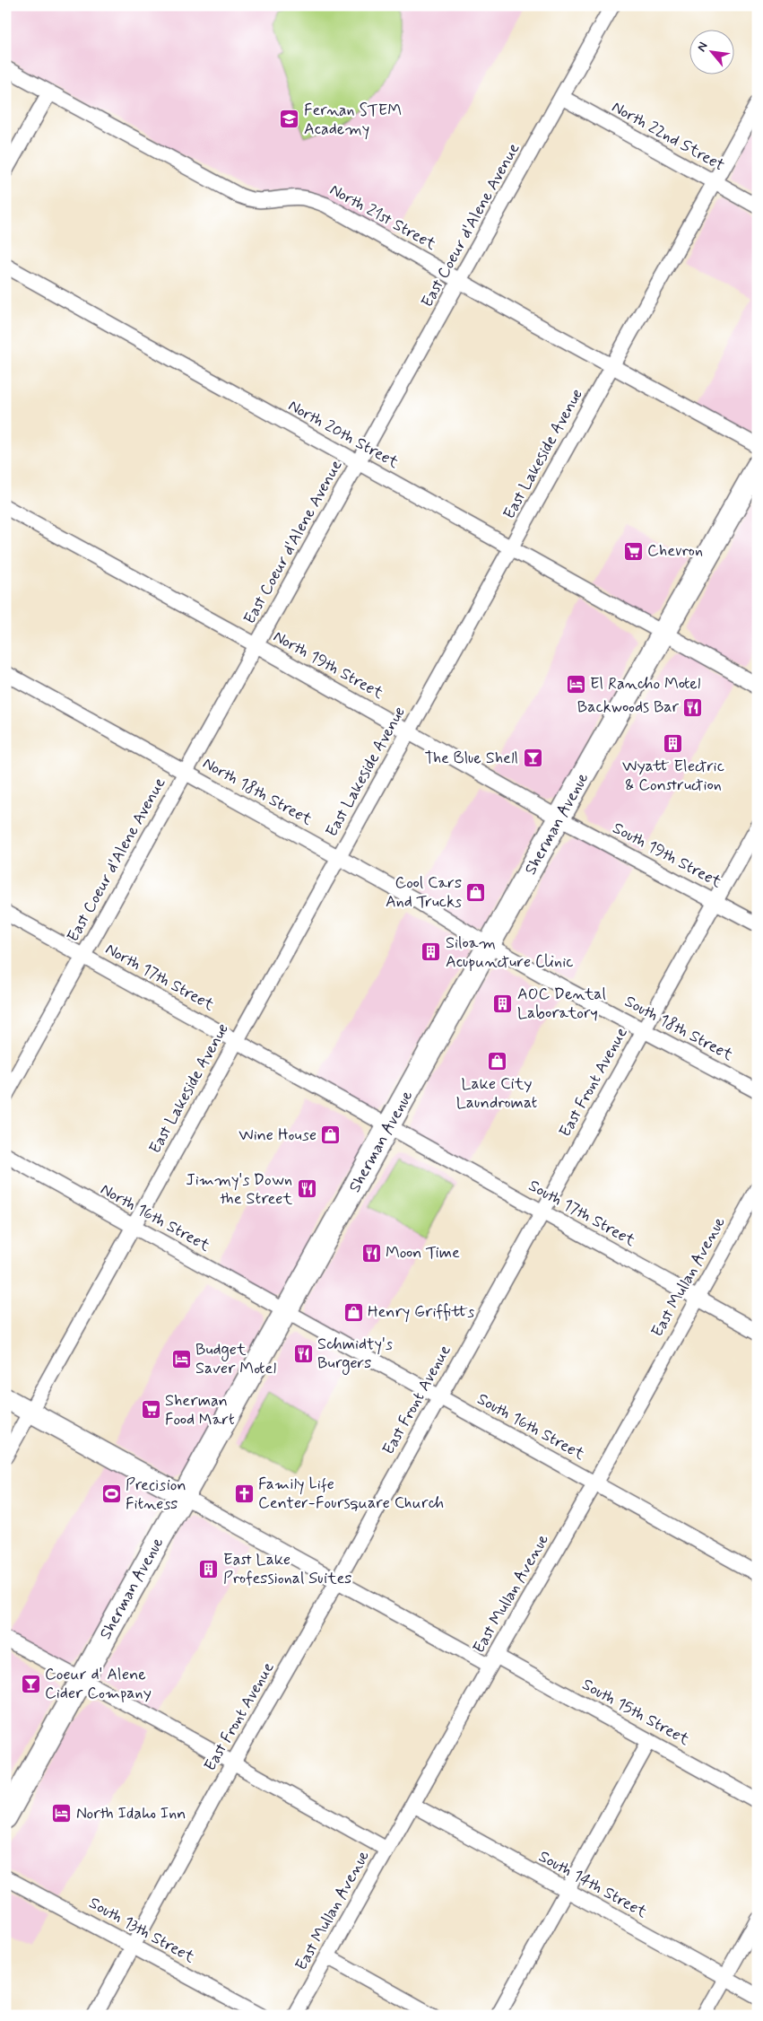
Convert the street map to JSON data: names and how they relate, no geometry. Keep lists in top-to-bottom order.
{
  "streets": {
    "main road": ["Sherman Avenue"],
    "street": [
      "North 22nd Street",
      "North 21st Street",
      "East Coeur d'Alene Avenue",
      "North 20th Street",
      "East Lakeside Avenue",
      "North 19th Street",
      "North 18th Street",
      "South 19th Street",
      "North 17th Street",
      "South 18th Street",
      "East Front Avenue",
      "South 17th Street",
      "North 16th Street",
      "East Mullan Avenue",
      "South 16th Street",
      "South 15th Street",
      "South 14th Street",
      "South 13th Street"
    ]
  },
  "crossings": [
    ["North 22nd Street", "East Coeur d'Alene Avenue"],
    ["North 22nd Street", "East Lakeside Avenue"],
    ["North 21st Street", "East Coeur d'Alene Avenue"],
    ["North 21st Street", "East Lakeside Avenue"],
    ["East Coeur d'Alene Avenue", "North 20th Street"],
    ["East Coeur d'Alene Avenue", "North 19th Street"],
    ["East Coeur d'Alene Avenue", "North 18th Street"],
    ["East Coeur d'Alene Avenue", "North 17th Street"],
    ["North 20th Street", "East Lakeside Avenue"],
    ["North 20th Street", "Sherman Avenue"],
    ["East Lakeside Avenue", "North 19th Street"],
    ["East Lakeside Avenue", "North 18th Street"],
    ["East Lakeside Avenue", "North 17th Street"],
    ["East Lakeside Avenue", "North 16th Street"],
    ["North 19th Street", "Sherman Avenue"],
    ["North 19th Street", "South 19th Street"],
    ["North 18th Street", "Sherman Avenue"],
    ["North 18th Street", "South 18th Street"],
    ["Sherman Avenue", "South 19th Street"],
    ["Sherman Avenue", "North 17th Street"],
    ["Sherman Avenue", "South 18th Street"],
    ["Sherman Avenue", "South 17th Street"],
    ["Sherman Avenue", "North 16th Street"],
    ["Sherman Avenue", "South 16th Street"],
    ["Sherman Avenue", "South 15th Street"],
    ["South 19th Street", "East Front Avenue"],
    ["North 17th Street", "South 17th Street"],
    ["South 18th Street", "East Front Avenue"],
    ["East Front Avenue", "South 17th Street"],
    ["East Front Avenue", "South 16th Street"],
    ["East Front Avenue", "South 15th Street"],
    ["East Front Avenue", "South 13th Street"],
    ["South 17th Street", "East Mullan Avenue"],
    ["North 16th Street", "South 16th Street"],
    ["East Mullan Avenue", "South 16th Street"],
    ["East Mullan Avenue", "South 15th Street"],
    ["East Mullan Avenue", "South 14th Street"]
  ],
  "places": {
    "school or university": ["Fernan STEM Academy"],
    "supermarket": ["Chevron", "Sherman Food Mart"],
    "hotel": ["El Rancho Motel", "Budget Saver Motel", "North Idaho Inn"],
    "restaurant": [
      "Backwoods Bar",
      "Jimmy's Down the Street",
      "Moon Time",
      "Schmidty's Burgers"
    ],
    "building": [
      "Wyatt Electric & Construction",
      "Siloam Acupuncture Clinic",
      "AOC Dental Laboratory",
      "East Lake Professional Suites"
    ],
    "bar": ["The Blue Shell", "Coeur d' Alene Cider Company"],
    "shop": [
      "Cool Cars And Trucks",
      "Lake City Laundromat",
      "Wine House",
      "Henry Griffitts"
    ],
    "church": ["Family Life Center-Foursquare Church"],
    "sports": ["Precision Fitness"]
  },
  "north": "top left"
}
